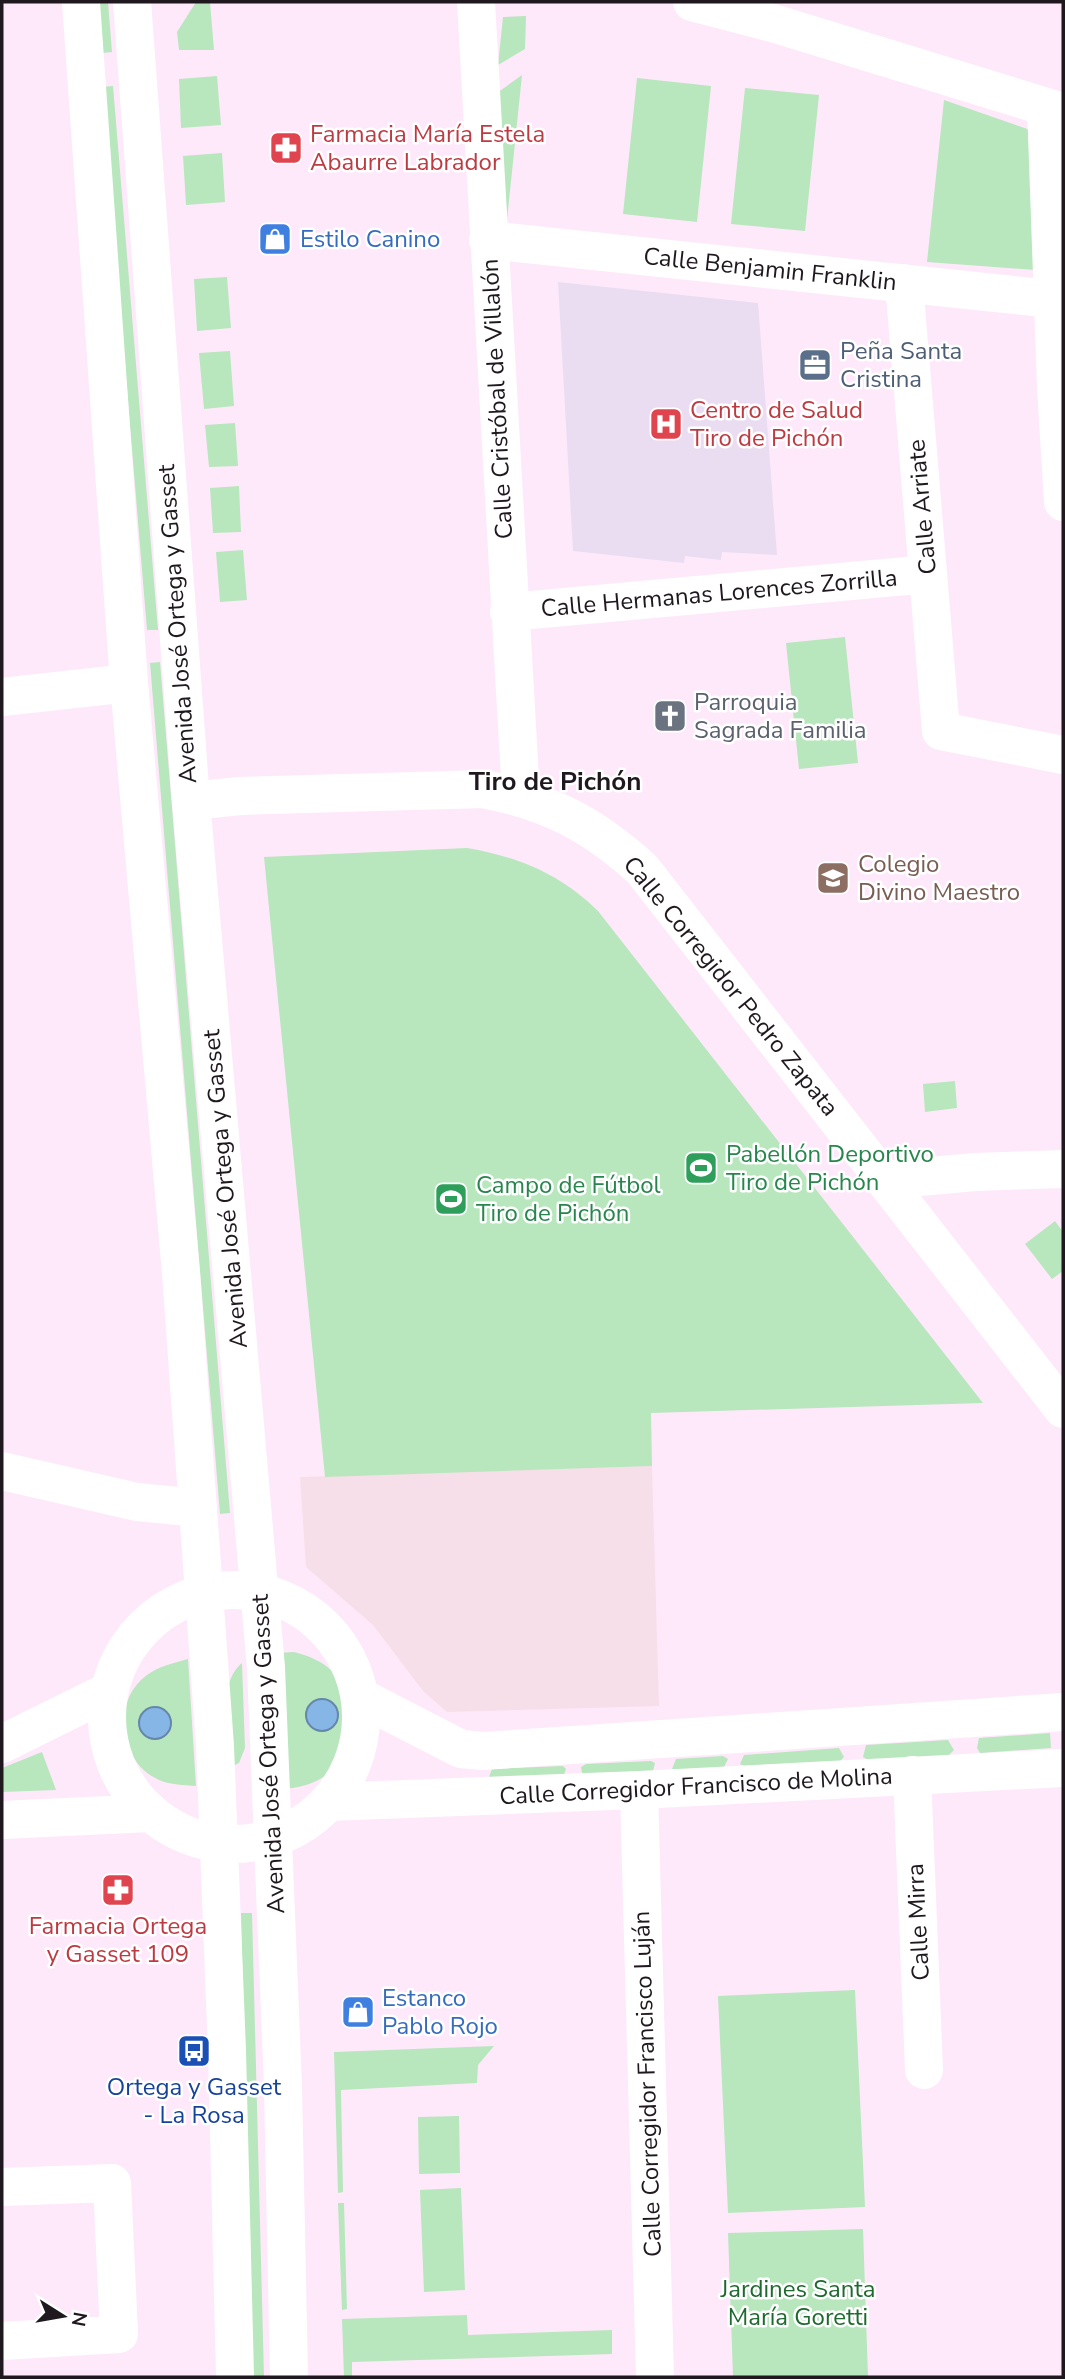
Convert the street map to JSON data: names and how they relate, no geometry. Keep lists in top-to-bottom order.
{
  "streets": {
    "main road": [
      "Calle Benjamin Franklin",
      "Calle Cristóbal de Villalón",
      "Calle Arriate",
      "Calle Hermanas Lorences Zorrilla",
      "Avenida José Ortega y Gasset",
      "Calle Corregidor Pedro Zapata",
      "Calle Corregidor Francisco de Molina",
      "Calle Mirra",
      "Calle Corregidor Francisco Luján"
    ]
  },
  "crossings": [
    ["Calle Benjamin Franklin", "Calle Cristóbal de Villalón"],
    ["Calle Benjamin Franklin", "Calle Arriate"],
    ["Calle Cristóbal de Villalón", "Calle Hermanas Lorences Zorrilla"],
    ["Calle Cristóbal de Villalón", "Calle Corregidor Pedro Zapata"],
    ["Calle Arriate", "Calle Hermanas Lorences Zorrilla"],
    ["Avenida José Ortega y Gasset", "Calle Corregidor Pedro Zapata"],
    ["Calle Corregidor Francisco de Molina", "Calle Mirra"],
    ["Calle Corregidor Francisco de Molina", "Calle Corregidor Francisco Luján"]
  ],
  "districts": ["Tiro de Pichón"],
  "parks": ["Jardines Santa María Goretti"],
  "places": {
    "pharmacy": ["Farmacia María Estela Abaurre Labrador", "Farmacia Ortega y Gasset 109"],
    "shop": ["Estilo Canino", "Estanco Pablo Rojo"],
    "office": ["Peña Santa Cristina"],
    "hospital": ["Centro de Salud Tiro de Pichón"],
    "church": ["Parroquia Sagrada Familia"],
    "school or university": ["Colegio Divino Maestro"],
    "sports": ["Pabellón Deportivo Tiro de Pichón", "Campo de Fútbol Tiro de Pichón"],
    "bus stop": ["Ortega y Gasset - La Rosa"]
  },
  "north": "right"
}
